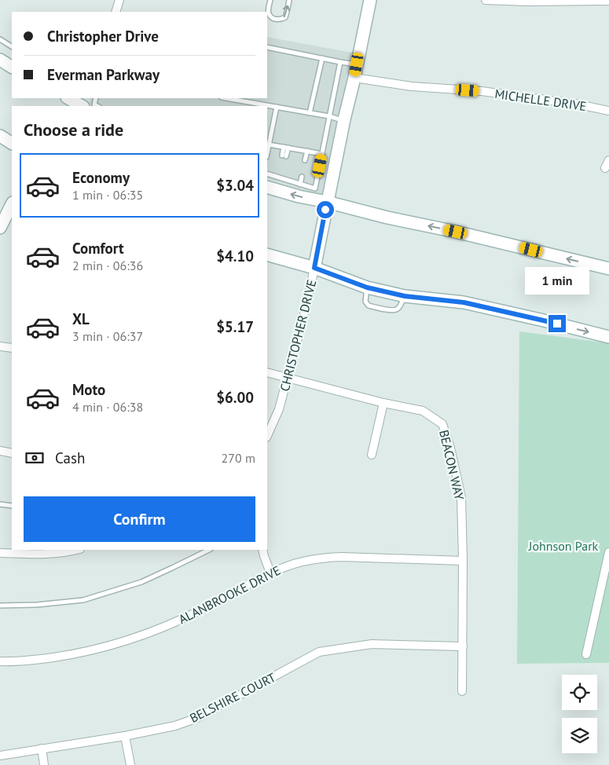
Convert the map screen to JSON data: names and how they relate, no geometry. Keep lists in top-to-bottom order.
{
  "streets": {
    "main road": ["CHRISTOPHER DRIVE"],
    "street": [
      "MICHELLE DRIVE",
      "BEACON WAY",
      "ALANBROOKE DRIVE",
      "BELSHIRE COURT"
    ]
  },
  "crossings": [
    ["MICHELLE DRIVE", "CHRISTOPHER DRIVE"],
    ["CHRISTOPHER DRIVE", "BEACON WAY"],
    ["BEACON WAY", "ALANBROOKE DRIVE"],
    ["BEACON WAY", "BELSHIRE COURT"]
  ],
  "parks": ["Johnson Park"],
  "page": {
    "banner": ["Christopher Drive", "Everman Parkway"],
    "heading": "Choose a ride",
    "list": [
      {
        "name": "Economy",
        "note": "1 min · 06:35",
        "value": "$3.04"
      },
      {
        "name": "Comfort",
        "note": "2 min · 06:36",
        "value": "$4.10"
      },
      {
        "name": "XL",
        "note": "3 min · 06:37",
        "value": "$5.17"
      },
      {
        "name": "Moto",
        "note": "4 min · 06:38",
        "value": "$6.00"
      }
    ],
    "bubble": "1 min",
    "pay": ["Cash", "270 m"],
    "buttons": "Confirm"
  }
}
